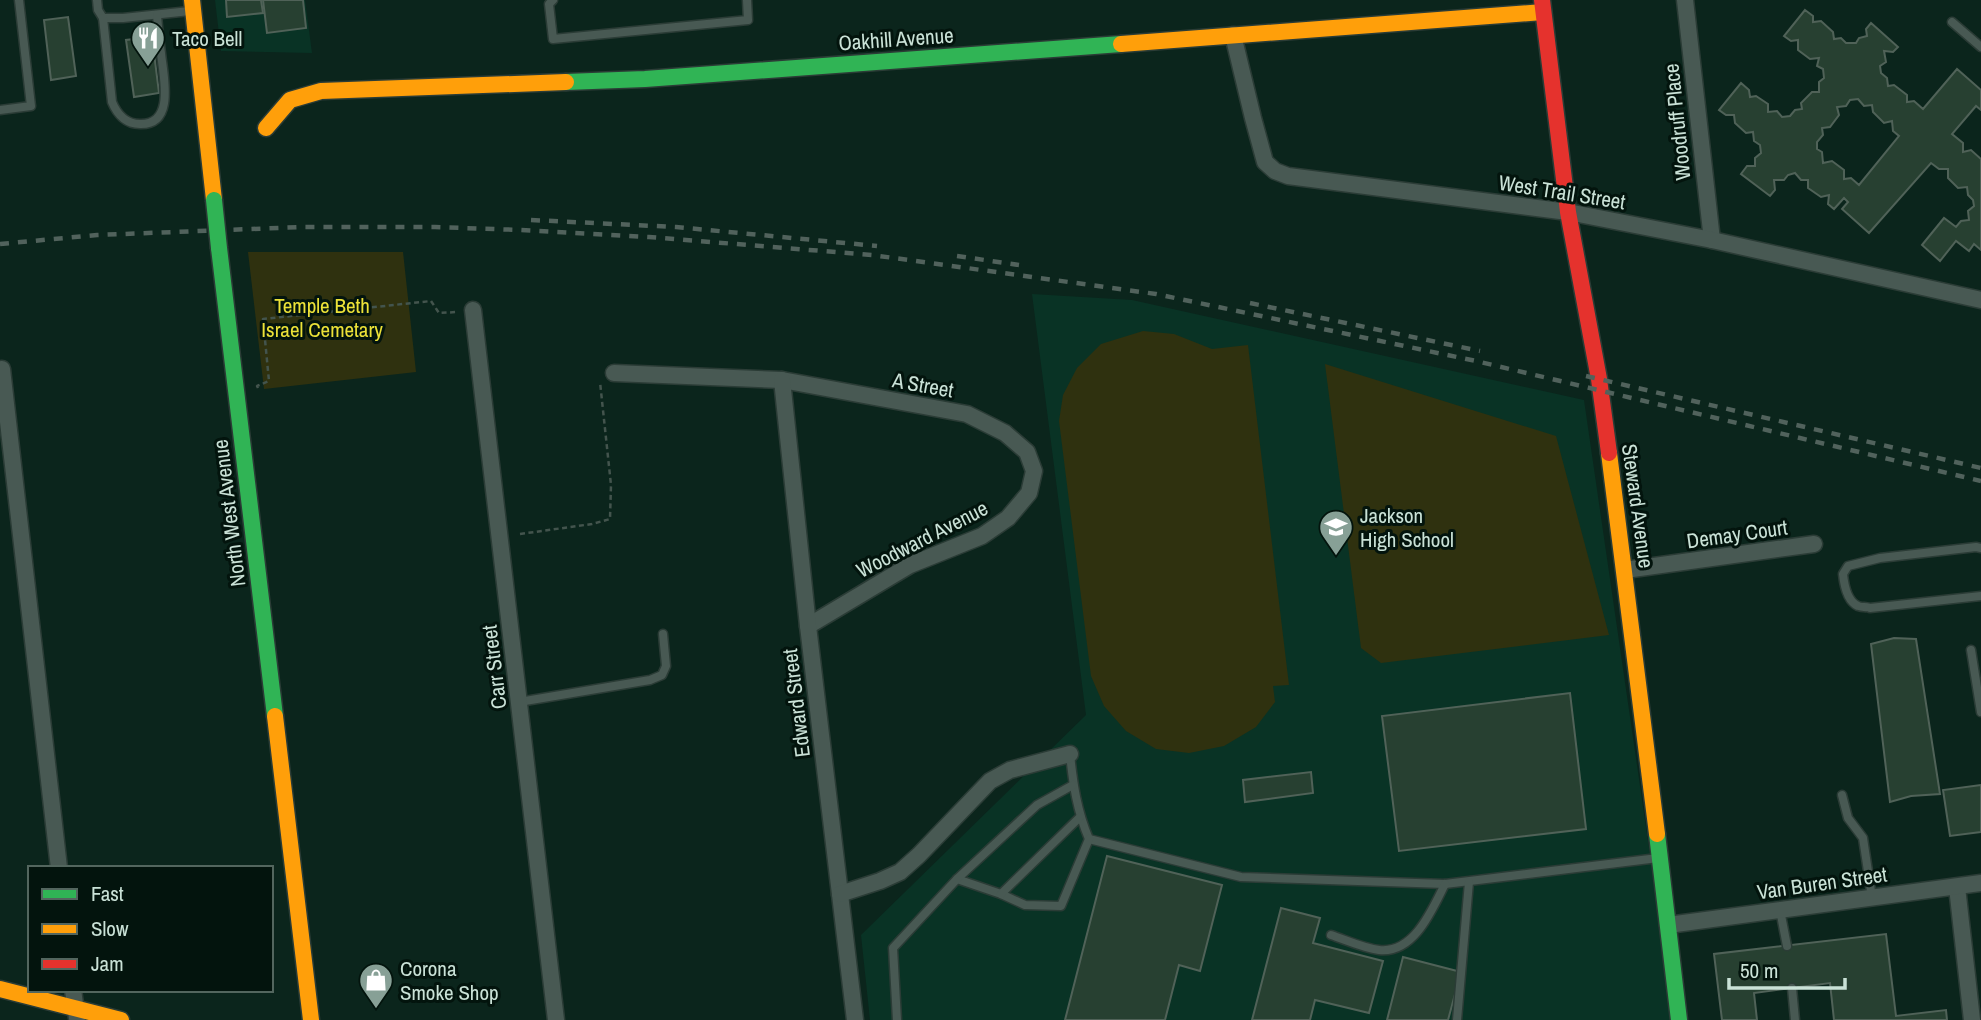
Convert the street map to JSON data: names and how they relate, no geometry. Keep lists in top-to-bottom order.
{
  "streets": {
    "main road": ["Oakhill Avenue", "Steward Avenue", "North West Avenue"],
    "street": [
      "Woodruff Place",
      "West Trail Street",
      "A Street",
      "Demay Court",
      "Woodward Avenue",
      "Carr Street",
      "Edward Street",
      "Van Buren Street"
    ]
  },
  "crossings": [
    ["Oakhill Avenue", "West Trail Street"],
    ["Oakhill Avenue", "Steward Avenue"],
    ["Woodruff Place", "West Trail Street"],
    ["West Trail Street", "Steward Avenue"],
    ["A Street", "Woodward Avenue"],
    ["A Street", "Edward Street"],
    ["Steward Avenue", "Demay Court"],
    ["Steward Avenue", "Van Buren Street"],
    ["Woodward Avenue", "Edward Street"]
  ],
  "parks": ["Temple Beth Israel Cemetary"],
  "places": {
    "restaurant": ["Taco Bell"],
    "school or university": ["Jackson High School"],
    "shop": ["Corona Smoke Shop"]
  },
  "legend": ["Fast", "Slow", "Jam"],
  "scale_bar": "50 m"
}
